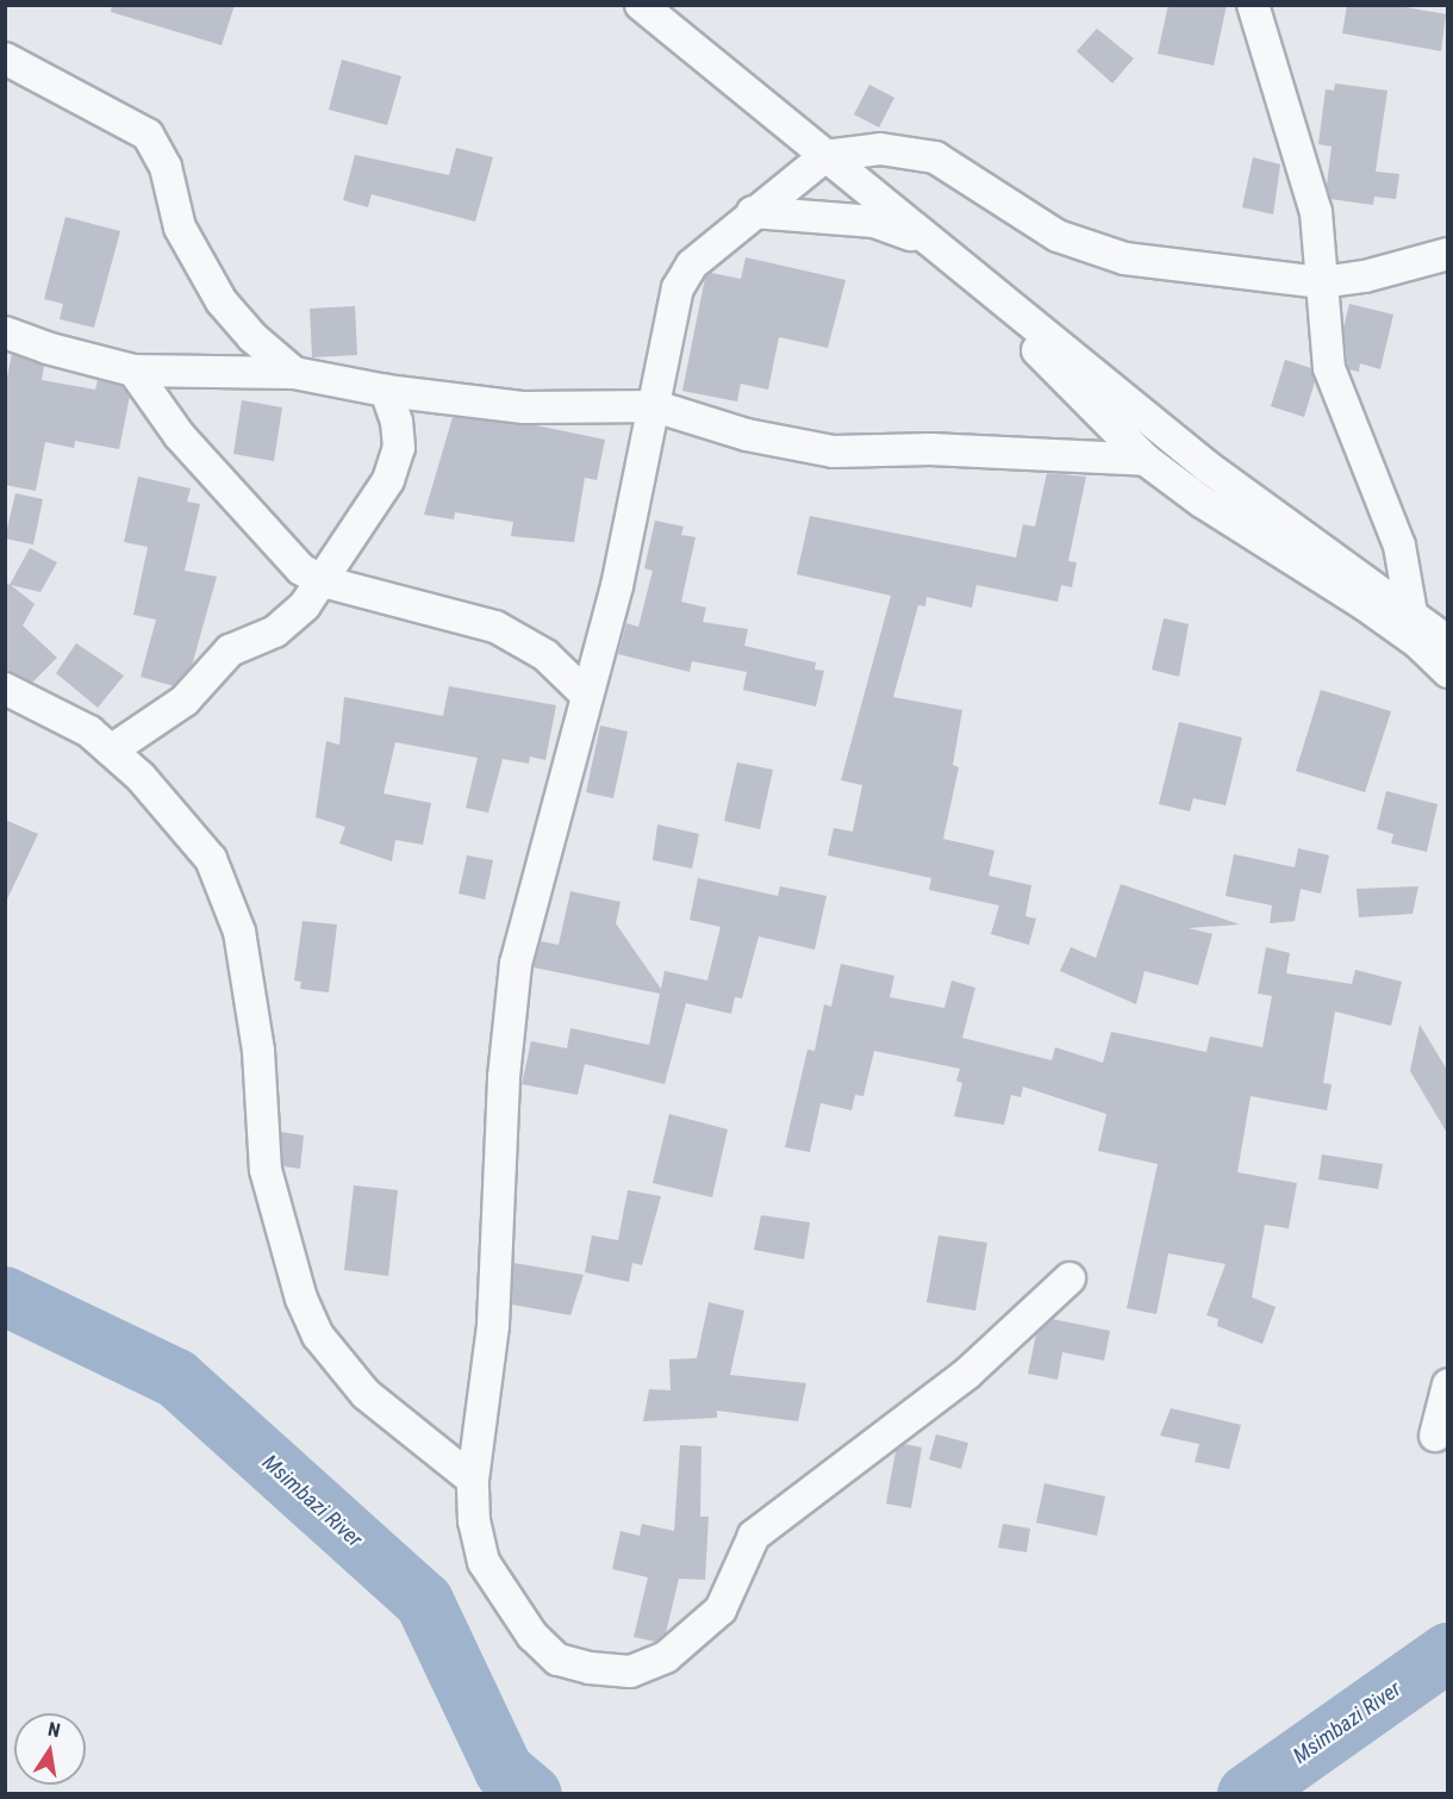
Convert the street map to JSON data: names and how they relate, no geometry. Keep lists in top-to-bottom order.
{
  "water": ["Msimbazi River"],
  "north": "top"
}
